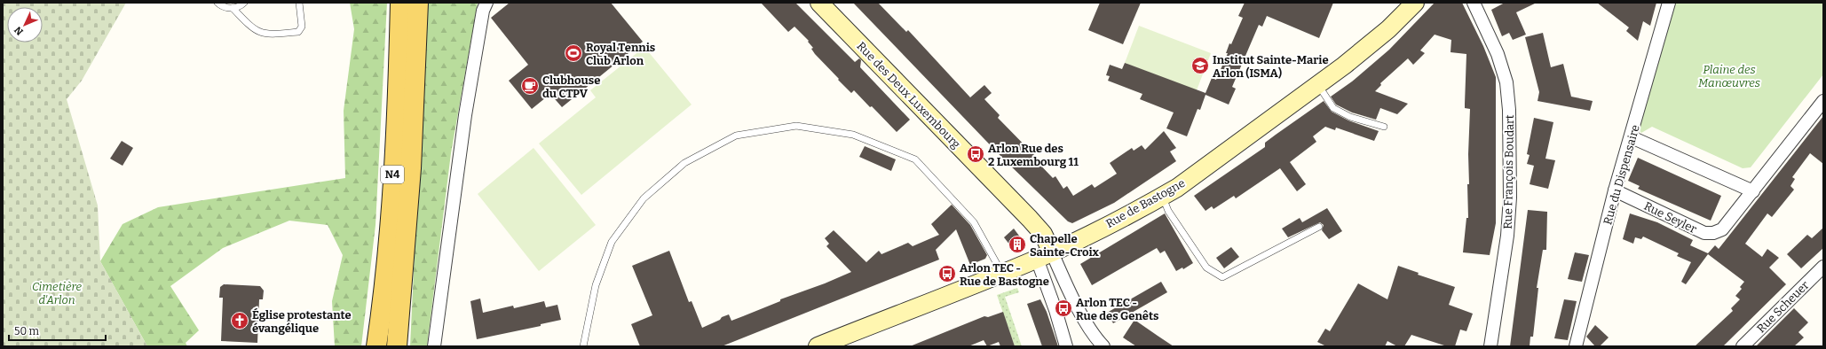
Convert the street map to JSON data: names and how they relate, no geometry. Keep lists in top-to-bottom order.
{
  "streets": {
    "main road": ["Rue des Deux Luxembourg", "N4", "Rue de Bastogne"],
    "street": [
      "Rue François Boudart",
      "Rue du Dispensaire",
      "Rue Seyler",
      "Rue Scheuer"
    ]
  },
  "crossings": [
    ["Rue des Deux Luxembourg", "Rue de Bastogne"],
    ["Rue du Dispensaire", "Rue Seyler"]
  ],
  "parks": ["Plaine des Manœuvres", "Cimetière d'Arlon"],
  "places": {
    "sports": ["Royal Tennis Club Arlon"],
    "school or university": ["Institut Sainte-Marie Arlon (ISMA)"],
    "cafe": ["Clubhouse du CTPV"],
    "bus stop": ["Arlon Rue des 2 Luxembourg 11", "Arlon TEC - Rue de Bastogne", "Arlon TEC - Rue des Genêts"],
    "building": ["Chapelle Sainte-Croix"],
    "church": ["Église protestante évangélique"]
  },
  "scale_bar": "50 m",
  "north": "bottom left"
}
